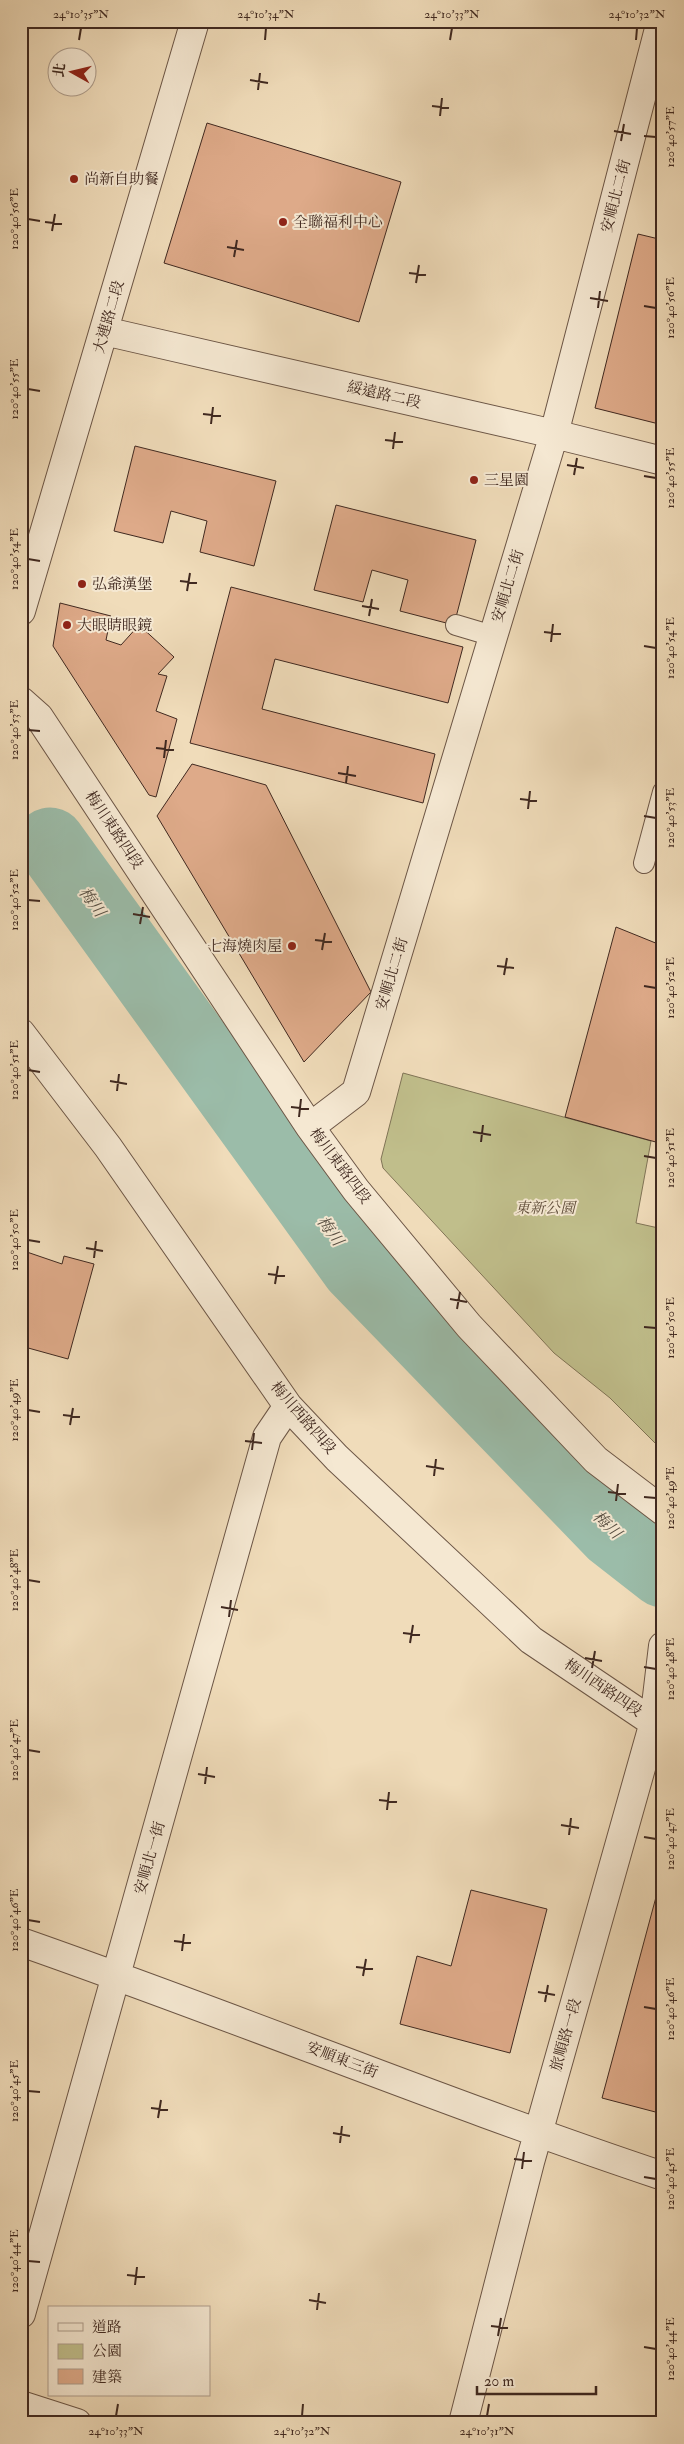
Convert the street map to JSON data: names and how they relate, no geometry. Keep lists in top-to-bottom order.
{
  "streets": {
    "street": [
      "安順北二街",
      "大連路二段",
      "綏遠路二段",
      "梅川東路四段",
      "梅川西路四段",
      "安順北一街",
      "旅順路一段",
      "安順東三街"
    ]
  },
  "crossings": [
    ["安順北二街", "綏遠路二段"],
    ["安順北二街", "梅川東路四段"],
    ["大連路二段", "綏遠路二段"],
    ["梅川西路四段", "安順北一街"],
    ["梅川西路四段", "旅順路一段"],
    ["安順北一街", "安順東三街"],
    ["旅順路一段", "安順東三街"]
  ],
  "water": ["梅川"],
  "parks": ["東新公園"],
  "places": [
    "尚新自助餐",
    "全聯福利中心",
    "三星園",
    "弘爺漢堡",
    "大眼睛眼鏡",
    "七海燒肉屋"
  ],
  "legend": ["道路", "公園", "建築"],
  "scale_bar": "20 m",
  "north": "left",
  "coordinates": [
    "24°10'35\"N",
    "24°10'34\"N",
    "24°10'33\"N",
    "24°10'32\"N",
    "120°40'57\"E",
    "120°40'56\"E",
    "120°40'55\"E",
    "120°40'54\"E",
    "120°40'53\"E",
    "120°40'52\"E",
    "120°40'51\"E",
    "120°40'50\"E",
    "120°40'49\"E",
    "120°40'48\"E",
    "120°40'47\"E",
    "120°40'46\"E",
    "120°40'45\"E",
    "120°40'44\"E",
    "24°10'31\"N"
  ]
}
